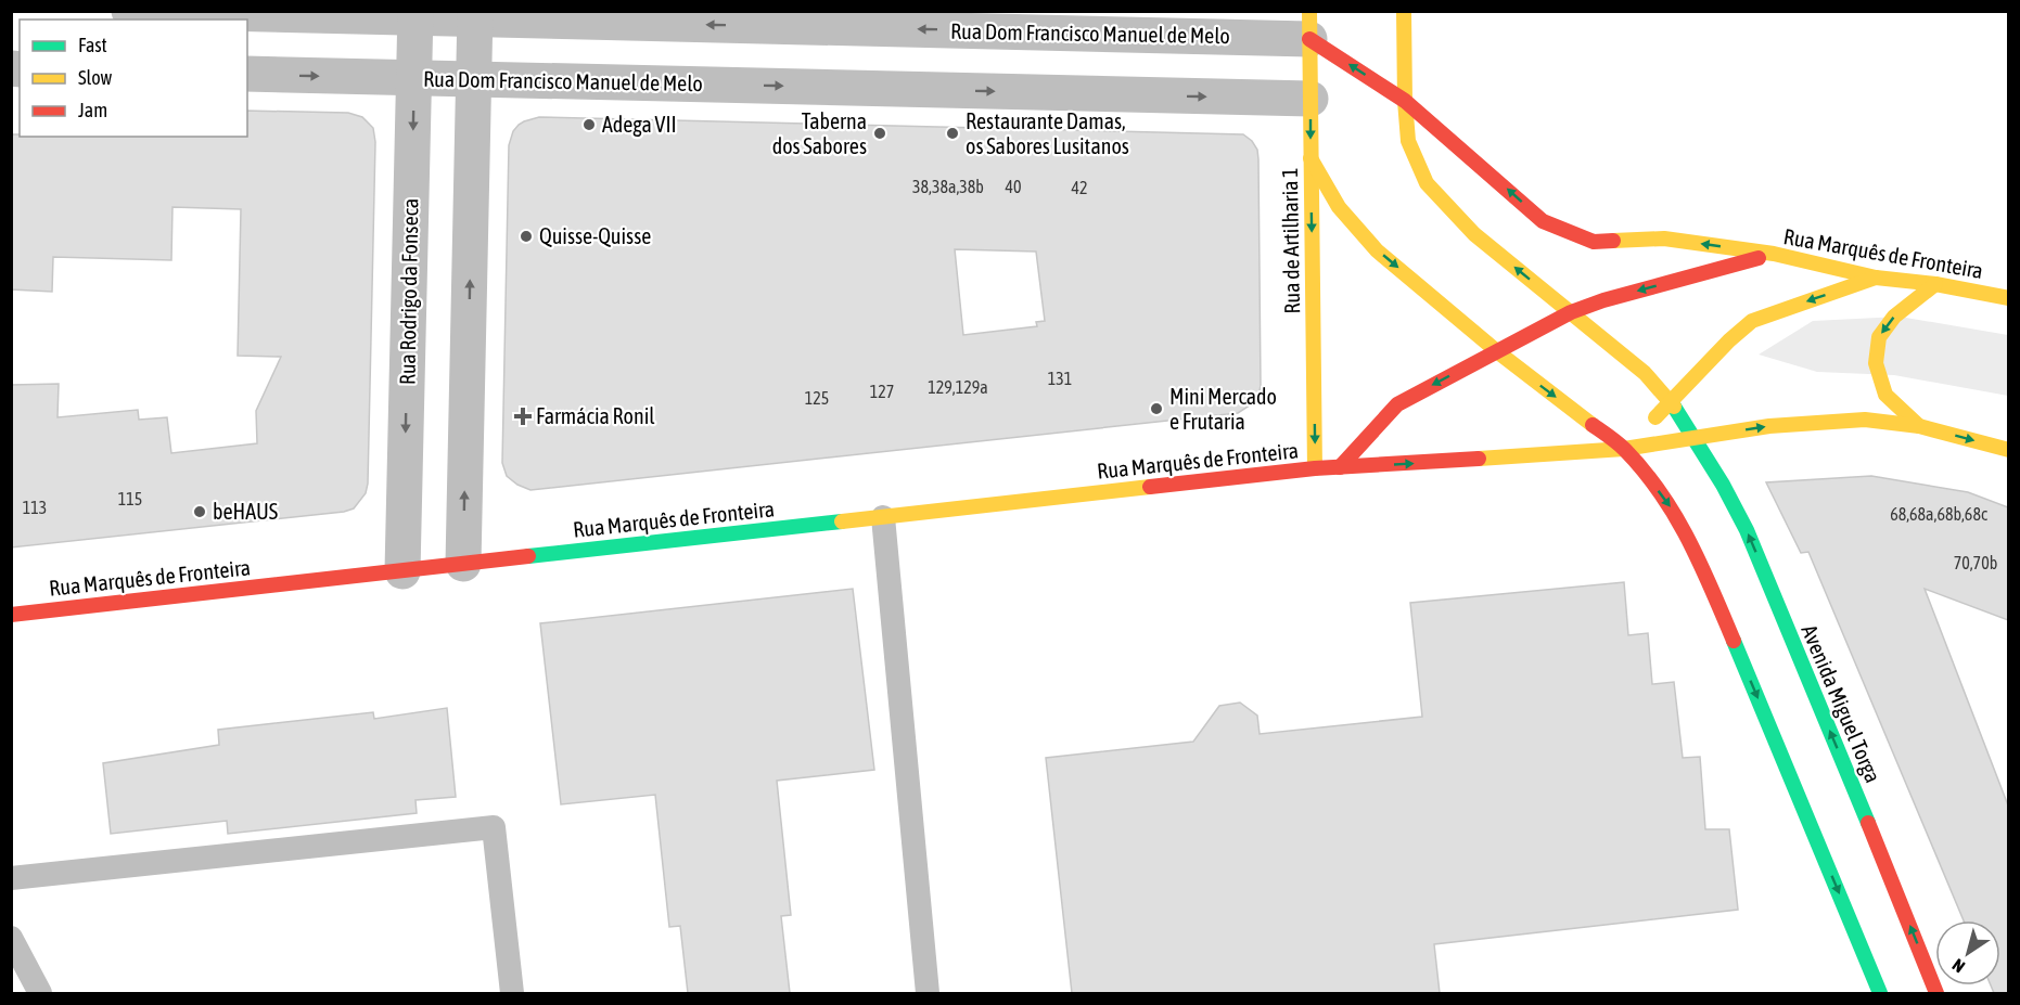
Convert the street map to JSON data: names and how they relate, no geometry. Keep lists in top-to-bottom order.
{
  "streets": {
    "main road": ["Rua de Artilharia 1", "Rua Marquês de Fronteira", "Avenida Miguel Torga"],
    "street": ["Rua Dom Francisco Manuel de Melo", "Rua Rodrigo da Fonseca"]
  },
  "crossings": [
    ["Rua Dom Francisco Manuel de Melo", "Rua de Artilharia 1"],
    ["Rua Dom Francisco Manuel de Melo", "Rua Rodrigo da Fonseca"],
    ["Rua de Artilharia 1", "Rua Marquês de Fronteira"],
    ["Rua Marquês de Fronteira", "Rua Rodrigo da Fonseca"],
    ["Rua Marquês de Fronteira", "Avenida Miguel Torga"]
  ],
  "one_way": ["Rua de Artilharia 1"],
  "places": {
    "other": [
      "Adega VII",
      "Taberna dos Sabores",
      "Restaurante Damas, os Sabores Lusitanos",
      "Quisse-Quisse",
      "Mini Mercado e Frutaria",
      "beHAUS"
    ],
    "health": ["Farmácia Ronil"]
  },
  "house_numbers": [
    "38,38a,38b",
    "40",
    "42",
    "131",
    "129,129a",
    "127",
    "125",
    "115",
    "113",
    "68,68a,68b,68c",
    "70,70b"
  ],
  "legend": ["Fast", "Slow", "Jam"],
  "north": "bottom left"
}
